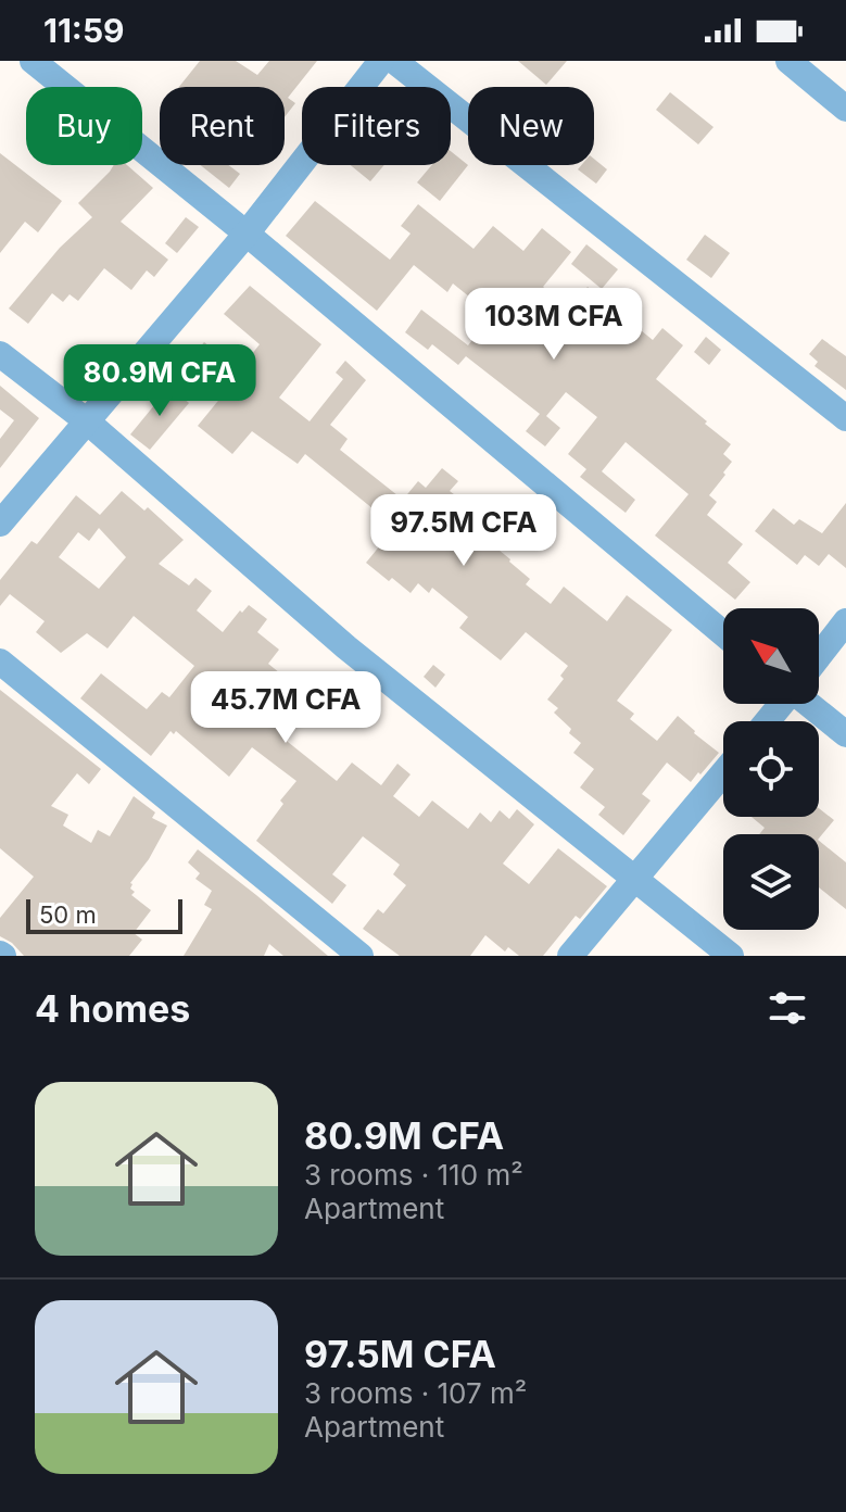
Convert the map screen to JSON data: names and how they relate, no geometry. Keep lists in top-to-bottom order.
{
  "scale_bar": "50 m",
  "north": "top left",
  "page": {
    "status": "11:59",
    "chip": [
      "Buy",
      "Rent",
      "Filters",
      "New"
    ],
    "price": [
      "103M CFA",
      "80.9M CFA",
      "97.5M CFA",
      "45.7M CFA"
    ],
    "scale": "50 m",
    "heading": "4 homes",
    "list": [
      {
        "name": "80.9M CFA",
        "note": "3 rooms · 110 m² · Apartment"
      },
      {
        "name": "97.5M CFA",
        "note": "3 rooms · 107 m² · Apartment"
      }
    ]
  }
}
